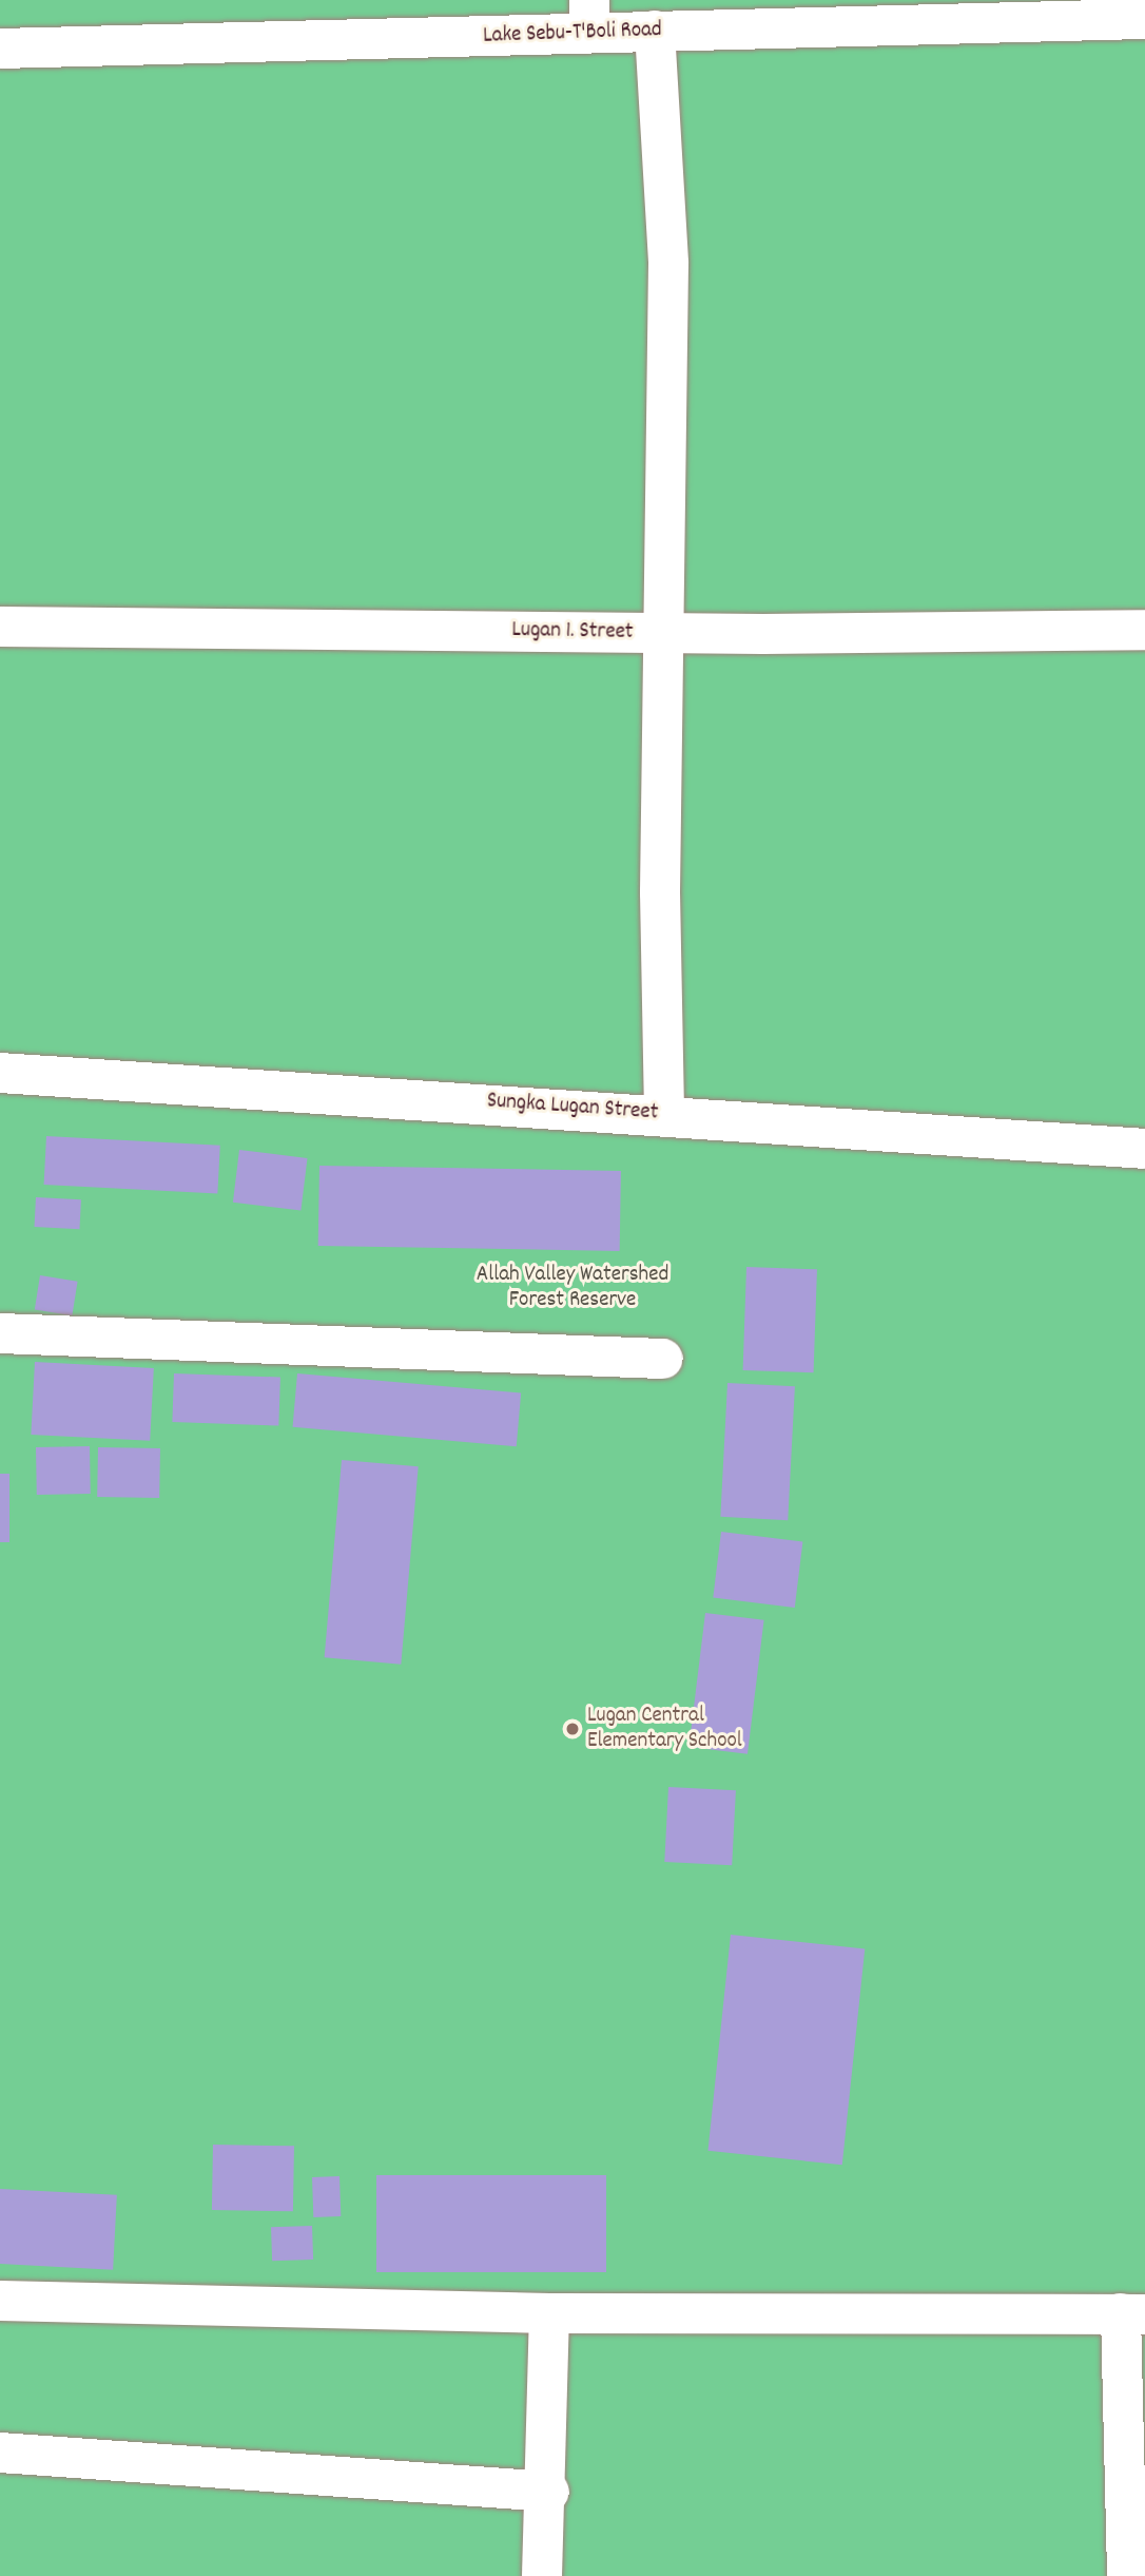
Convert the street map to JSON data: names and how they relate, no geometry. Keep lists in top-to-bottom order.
{
  "streets": {
    "street": ["Lake Sebu-T'Boli Road", "Lugan 1. Street", "Sungka Lugan Street"]
  },
  "parks": ["Allah Valley Watershed Forest Reserve"],
  "places": ["Lugan Central Elementary School"]
}
